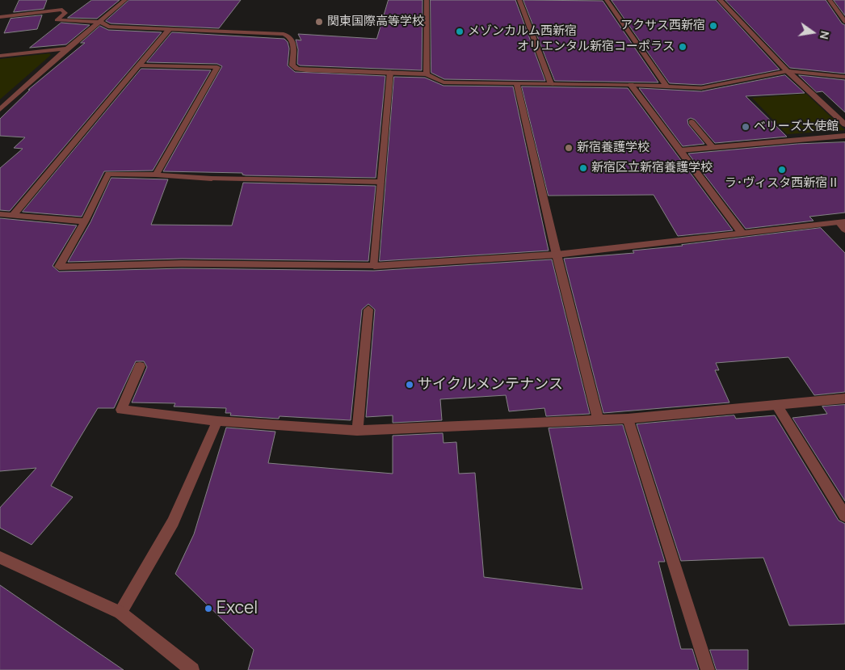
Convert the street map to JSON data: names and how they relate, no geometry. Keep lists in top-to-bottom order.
{
  "places": [
    "関東国際高等学校",
    "アクサス西新宿",
    "メゾンカルム西新宿",
    "オリエンタル新宿コーポラス",
    "ベリーズ大使館",
    "新宿養護学校",
    "新宿区立新宿養護学校",
    "ラ･ヴィスタ西新宿Ⅱ",
    "サイクルメンテナンス",
    "Excel"
  ],
  "north": "right"
}
